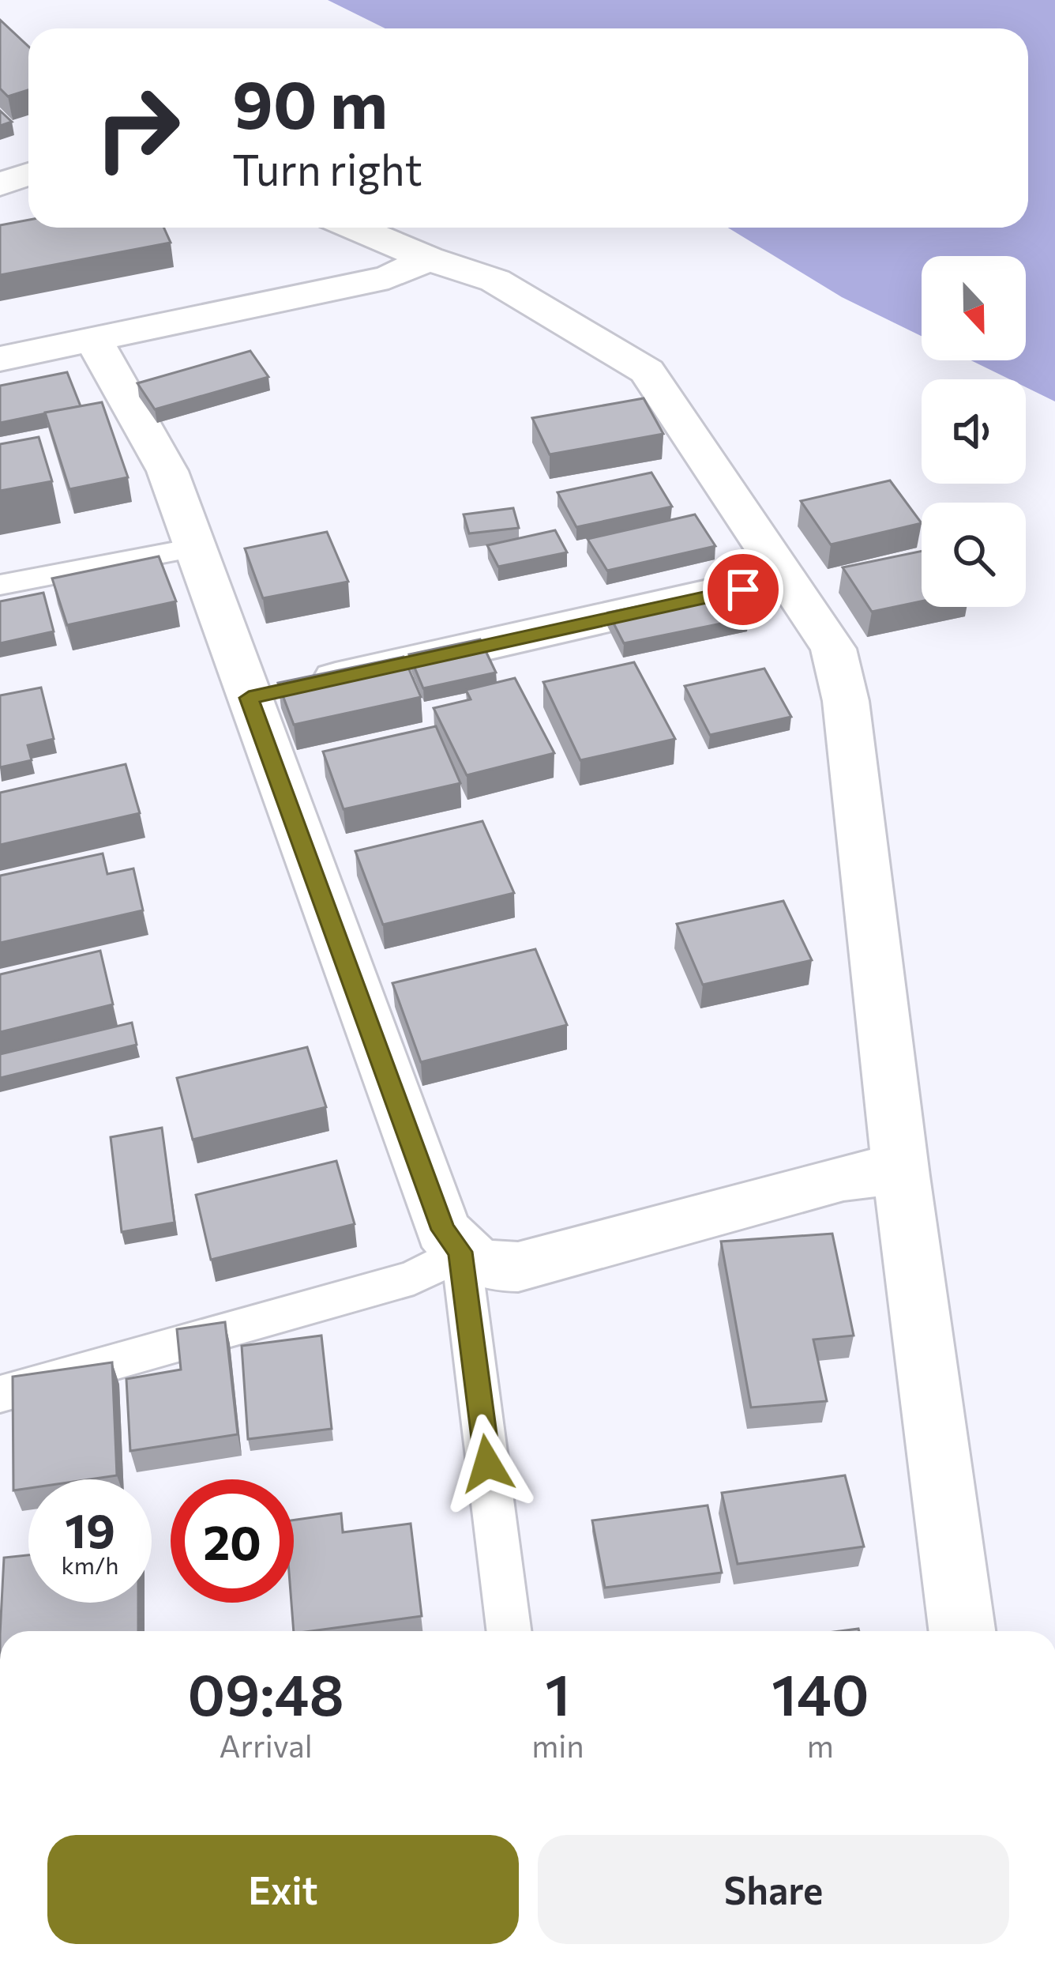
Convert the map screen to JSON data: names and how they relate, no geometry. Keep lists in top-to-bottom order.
{
  "north": "bottom",
  "page": {
    "turn": ["90 m", "Turn right"],
    "speed": "19 km/h",
    "limit": "20",
    "eta": [
      "09:48",
      "Arrival",
      "1",
      "min",
      "140",
      "m"
    ],
    "buttons": ["Exit", "Share"]
  }
}
